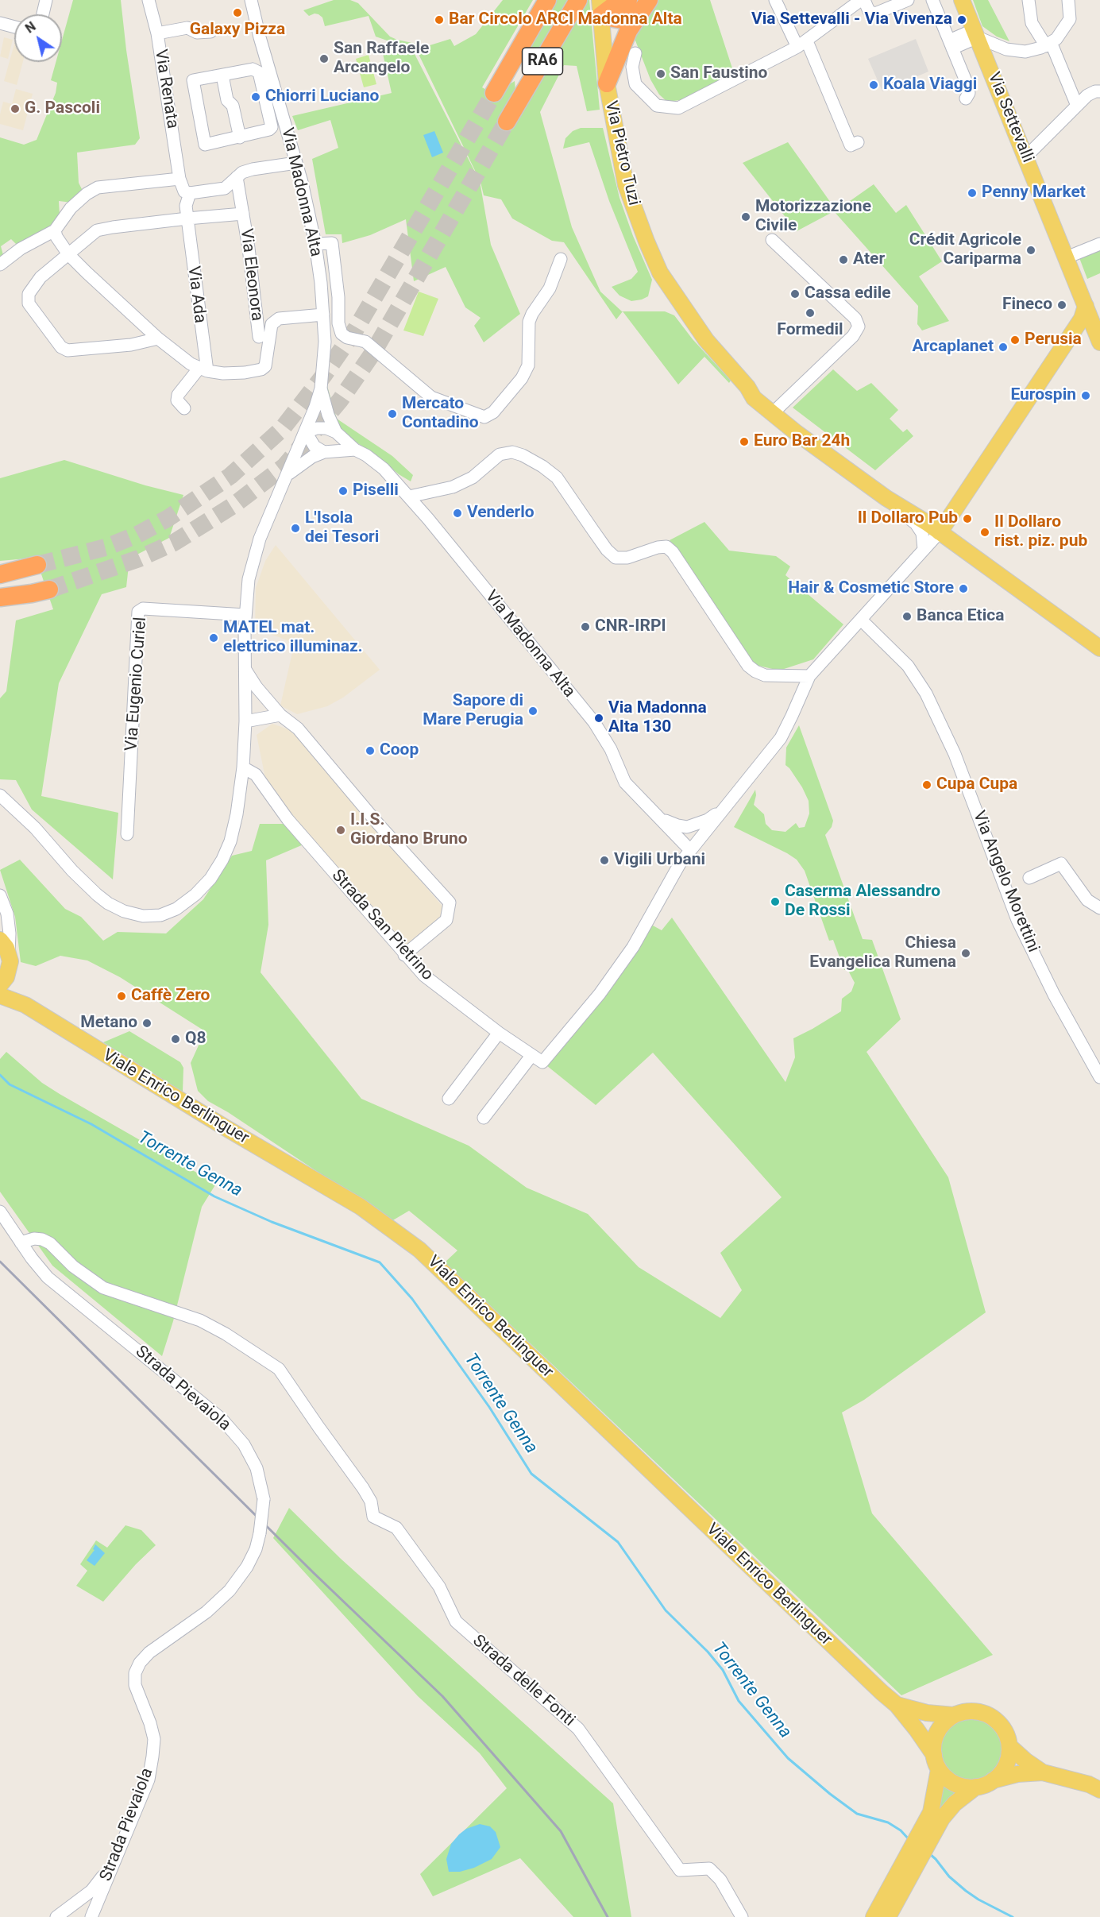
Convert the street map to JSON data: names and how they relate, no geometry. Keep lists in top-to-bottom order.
{
  "streets": {
    "highway": ["RA6"],
    "main road": ["Via Settevalli", "Via Pietro Tuzi", "Viale Enrico Berlinguer"],
    "street": [
      "Via Renata",
      "Via Madonna Alta",
      "Via Eleonora",
      "Via Ada",
      "Via Eugenio Curiel",
      "Via Angelo Morettini",
      "Strada San Pietrino",
      "Strada Pievaiola",
      "Strada delle Fonti"
    ]
  },
  "crossings": [
    ["Via Renata", "Via Ada"],
    ["Via Madonna Alta", "Via Eugenio Curiel"],
    ["Via Madonna Alta", "Strada San Pietrino"],
    ["Via Eleonora", "Via Ada"],
    ["Strada Pievaiola", "Strada delle Fonti"]
  ],
  "water": ["Torrente Genna"],
  "places": [
    "Galaxy Pizza",
    "Bar Circolo ARCI Madonna Alta",
    "Via Settevalli - Via Vivenza",
    "San Raffaele Arcangelo",
    "San Faustino",
    "Koala Viaggi",
    "Chiorri Luciano",
    "G. Pascoli",
    "Penny Market",
    "Motorizzazione Civile",
    "Crédit Agricole Cariparma",
    "Ater",
    "Cassa edile",
    "Fineco",
    "Formedil",
    "Perusia",
    "Arcaplanet",
    "Eurospin",
    "Mercato Contadino",
    "Euro Bar 24h",
    "Piselli",
    "Venderlo",
    "Il Dollaro Pub",
    "L'Isola dei Tesori",
    "Il Dollaro rist. piz. pub",
    "Hair & Cosmetic Store",
    "Banca Etica",
    "CNR-IRPI",
    "MATEL mat. elettrico illuminaz.",
    "Sapore di Mare Perugia",
    "Via Madonna Alta 130",
    "Coop",
    "Cupa Cupa",
    "I.I.S. Giordano Bruno",
    "Vigili Urbani",
    "Caserma Alessandro De Rossi",
    "Chiesa Evangelica Rumena",
    "Caffè Zero",
    "Metano",
    "Q8"
  ],
  "north": "top left"
}
